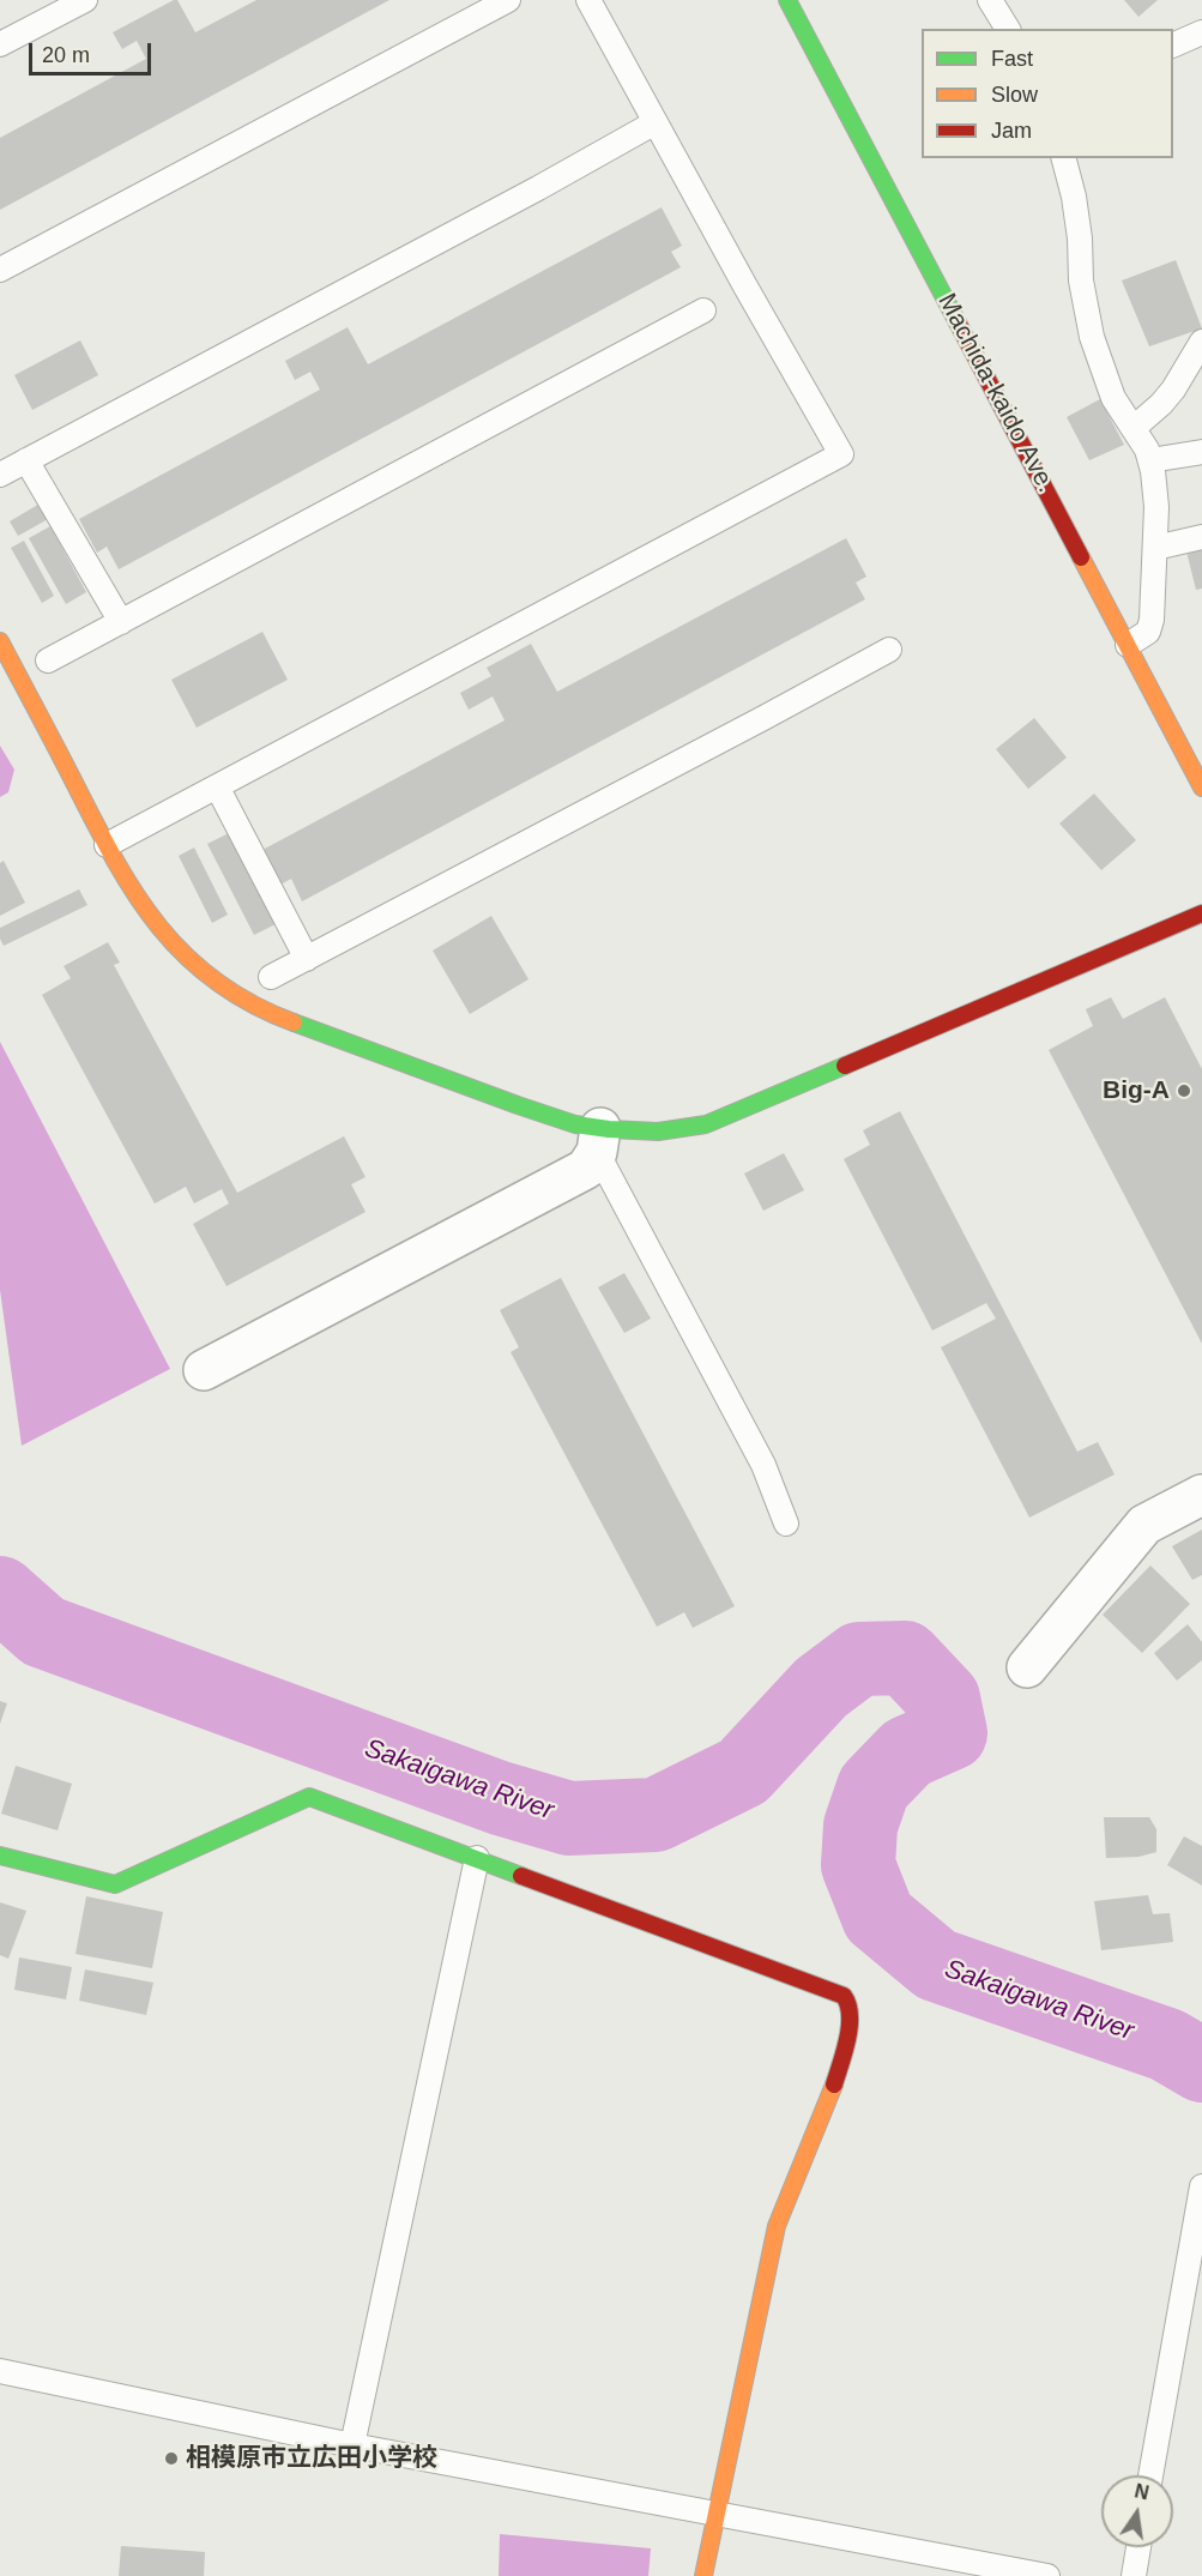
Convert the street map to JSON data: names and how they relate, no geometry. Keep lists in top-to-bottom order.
{
  "streets": {
    "street": ["Machida-kaido Ave."]
  },
  "water": ["Sakaigawa River"],
  "places": ["Big-A", "相模原市立広田小学校"],
  "legend": ["Fast", "Slow", "Jam"],
  "scale_bar": "20 m",
  "north": "top"
}
